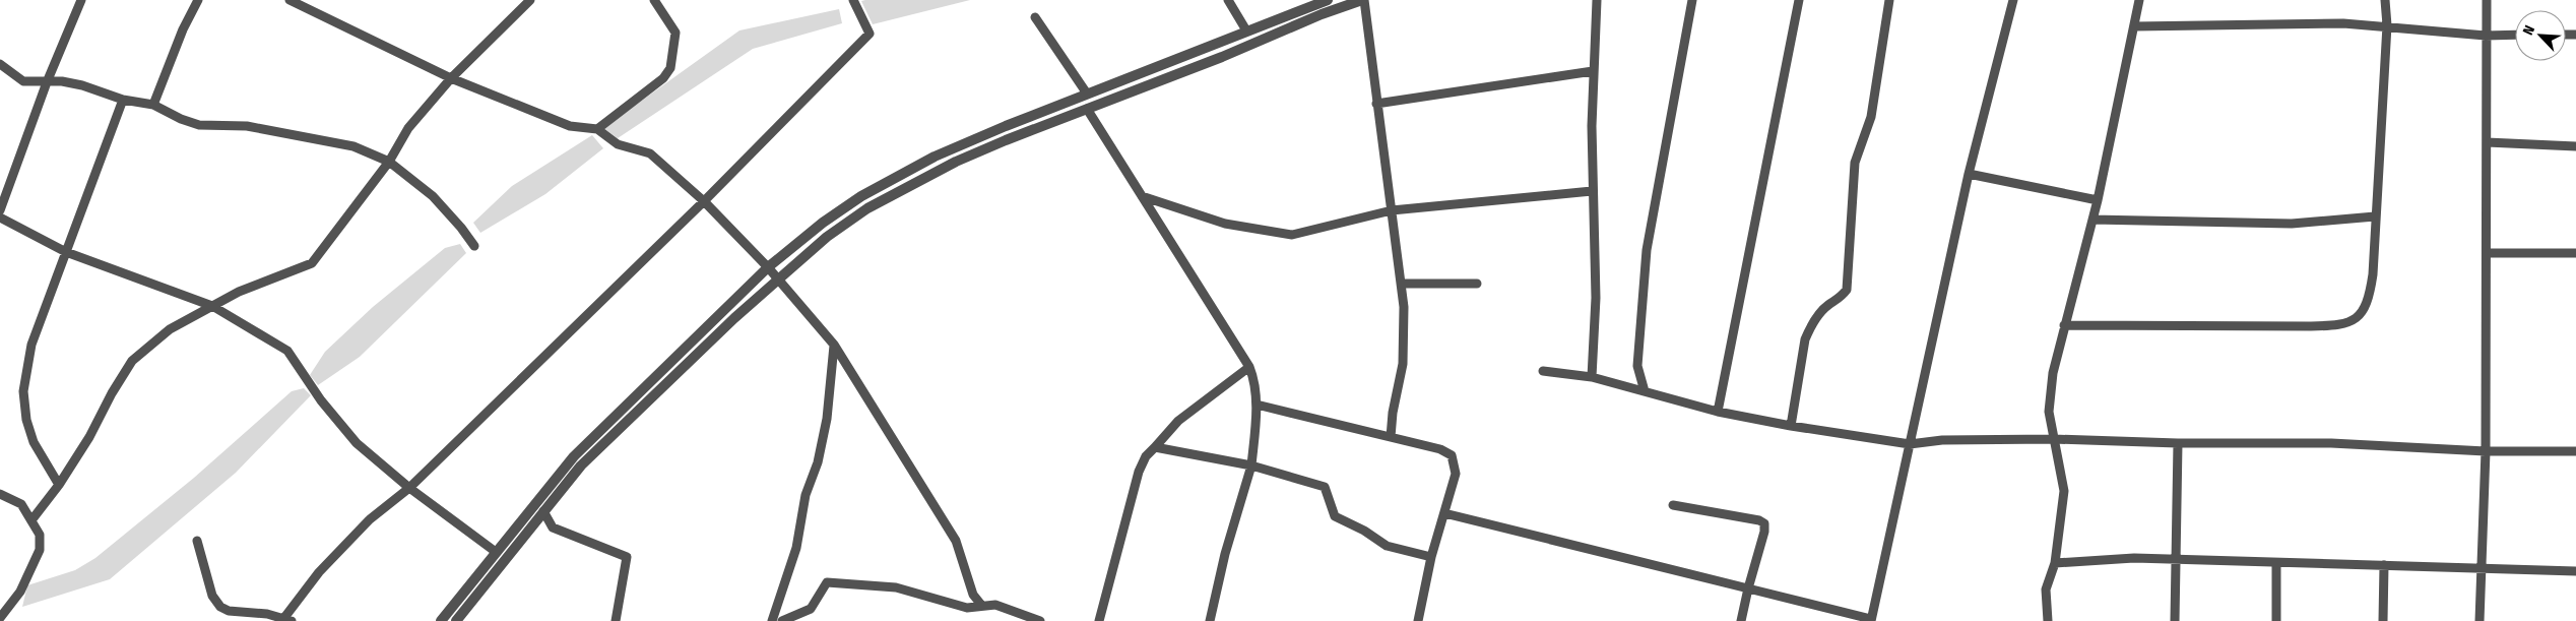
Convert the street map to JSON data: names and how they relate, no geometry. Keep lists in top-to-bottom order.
{
  "north": "top left"
}
